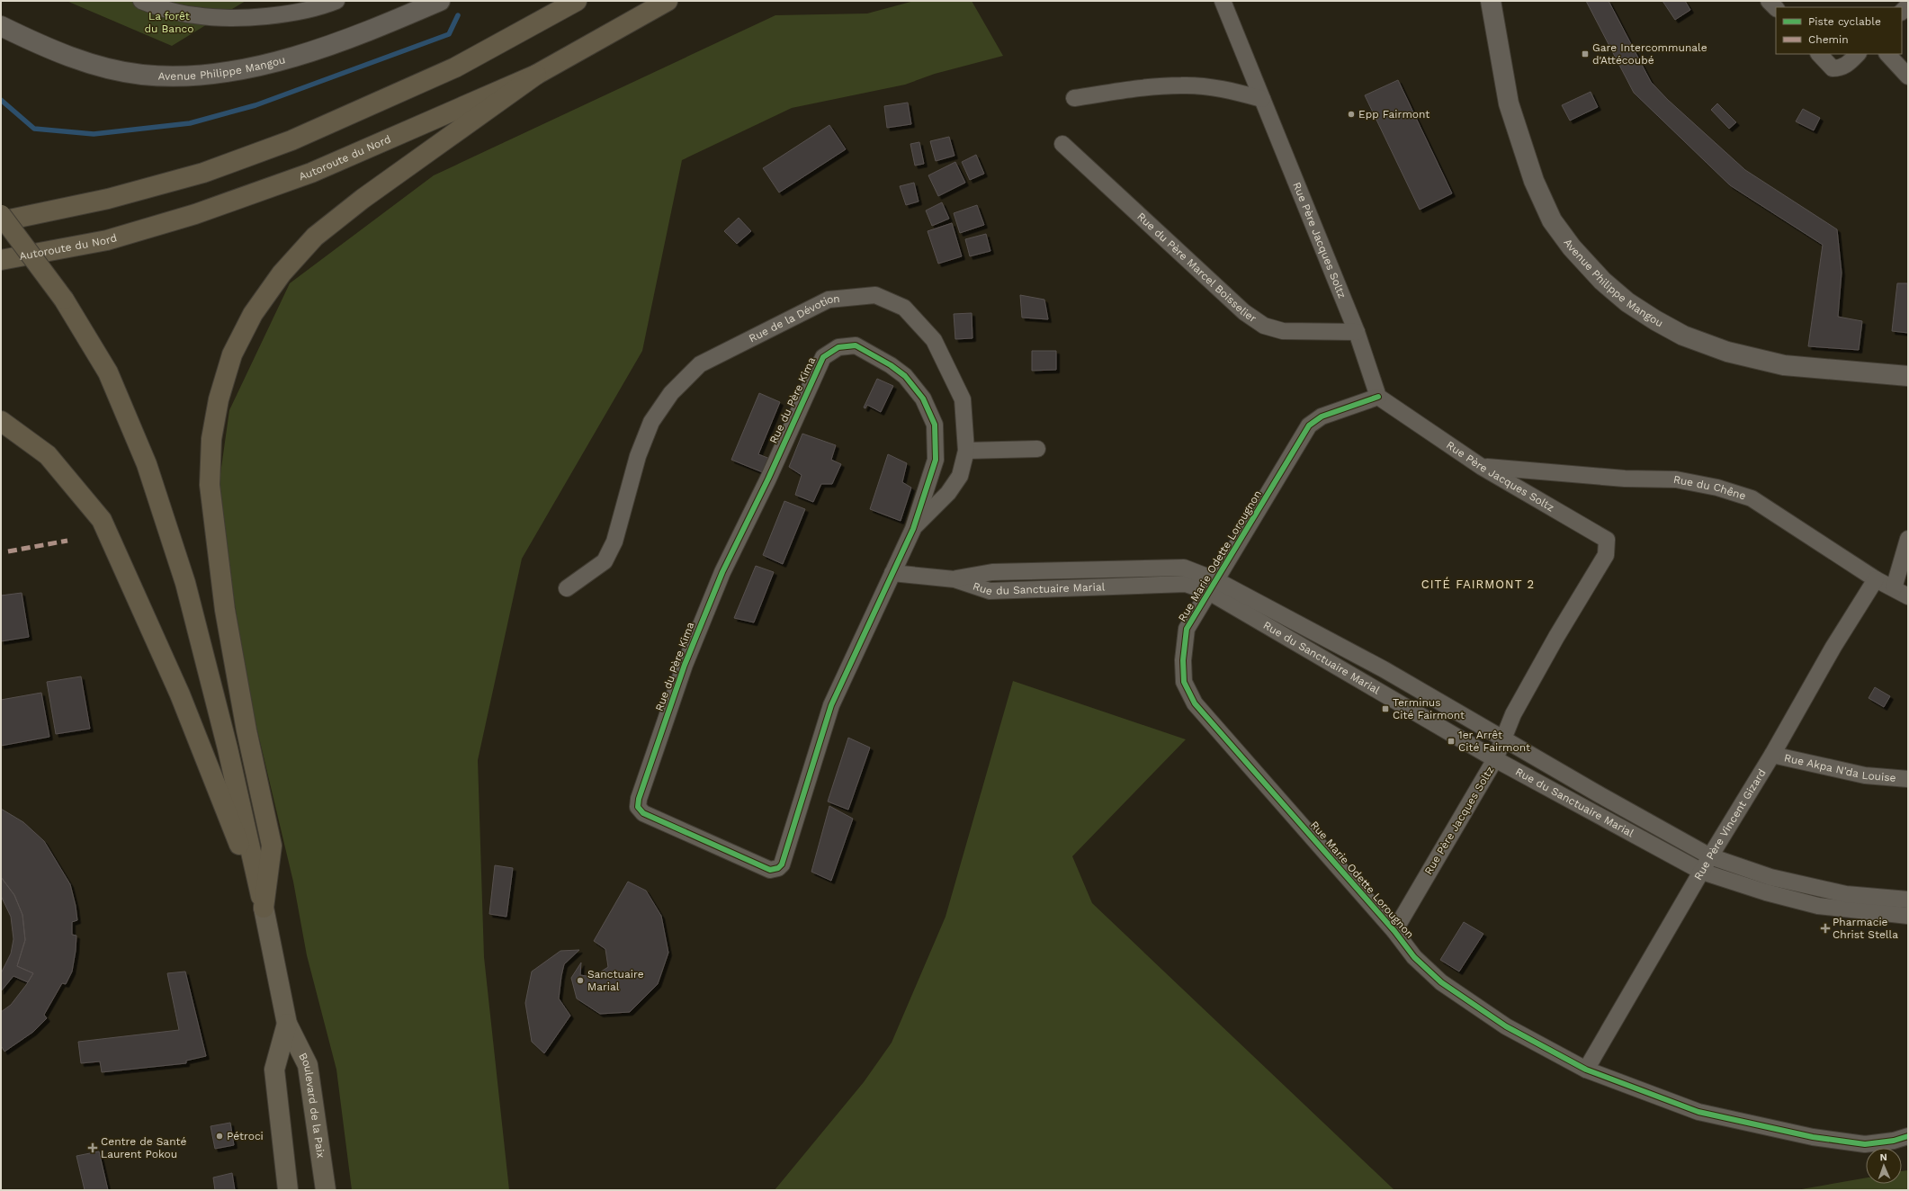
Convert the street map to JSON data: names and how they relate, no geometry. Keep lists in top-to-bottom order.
{
  "streets": {
    "highway": ["Autoroute du Nord"],
    "main road": ["Boulevard de la Paix"],
    "street": [
      "Avenue Philippe Mangou",
      "Rue Père Jacques Soltz",
      "Rue du Père Marcel Boisselier",
      "Rue de la Dévotion",
      "Rue du Père Kima",
      "Rue du Chêne",
      "Rue Marie Odette Lorougnon",
      "Rue du Sanctuaire Marial",
      "Rue Akpa N'da Louise",
      "Rue Père Vincent Gizard"
    ]
  },
  "crossings": [
    ["Rue Père Jacques Soltz", "Rue du Père Marcel Boisselier"],
    ["Rue Père Jacques Soltz", "Rue du Chêne"],
    ["Rue Père Jacques Soltz", "Rue Marie Odette Lorougnon"],
    ["Rue Père Jacques Soltz", "Rue du Sanctuaire Marial"],
    ["Rue de la Dévotion", "Rue du Père Kima"],
    ["Rue du Père Kima", "Rue du Sanctuaire Marial"],
    ["Rue du Chêne", "Rue Père Vincent Gizard"],
    ["Rue Marie Odette Lorougnon", "Rue du Sanctuaire Marial"],
    ["Rue Marie Odette Lorougnon", "Rue Père Vincent Gizard"],
    ["Rue du Sanctuaire Marial", "Rue Père Vincent Gizard"],
    ["Rue Akpa N'da Louise", "Rue Père Vincent Gizard"]
  ],
  "districts": ["CITÉ FAIRMONT 2"],
  "parks": ["La forêt du Banco"],
  "places": {
    "transit": ["Gare Intercommunale d'Attécoubé", "Terminus Cité Fairmont", "1er Arrêt Cité Fairmont"],
    "other": ["Epp Fairmont", "Sanctuaire Marial", "Pétroci"],
    "health": ["Pharmacie Christ Stella", "Centre de Santé Laurent Pokou"]
  },
  "legend": ["Piste cyclable", "Chemin"],
  "north": "top"
}
